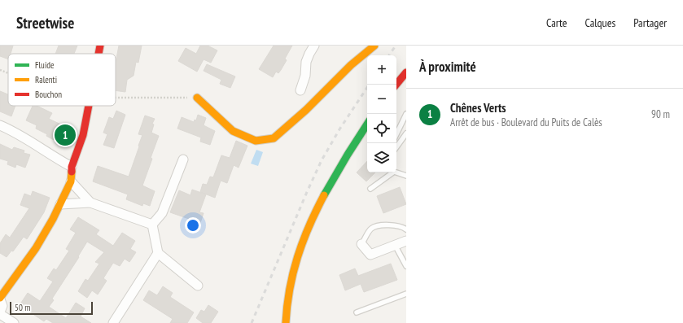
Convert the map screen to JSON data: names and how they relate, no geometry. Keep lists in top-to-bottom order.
{
  "legend": ["Fluide", "Ralenti", "Bouchon"],
  "scale_bar": "50 m",
  "page": {
    "header": "Streetwise",
    "nav": ["Carte", "Calques", "Partager"],
    "heading": "À proximité",
    "map_buttons": ["+", "−"],
    "list": [
      {
        "mark": "1",
        "name": "Chênes Verts",
        "note": "Arrêt de bus · Boulevard du Puits de Calès",
        "value": "90 m"
      }
    ],
    "pins": "1",
    "scale": "50 m"
  }
}
